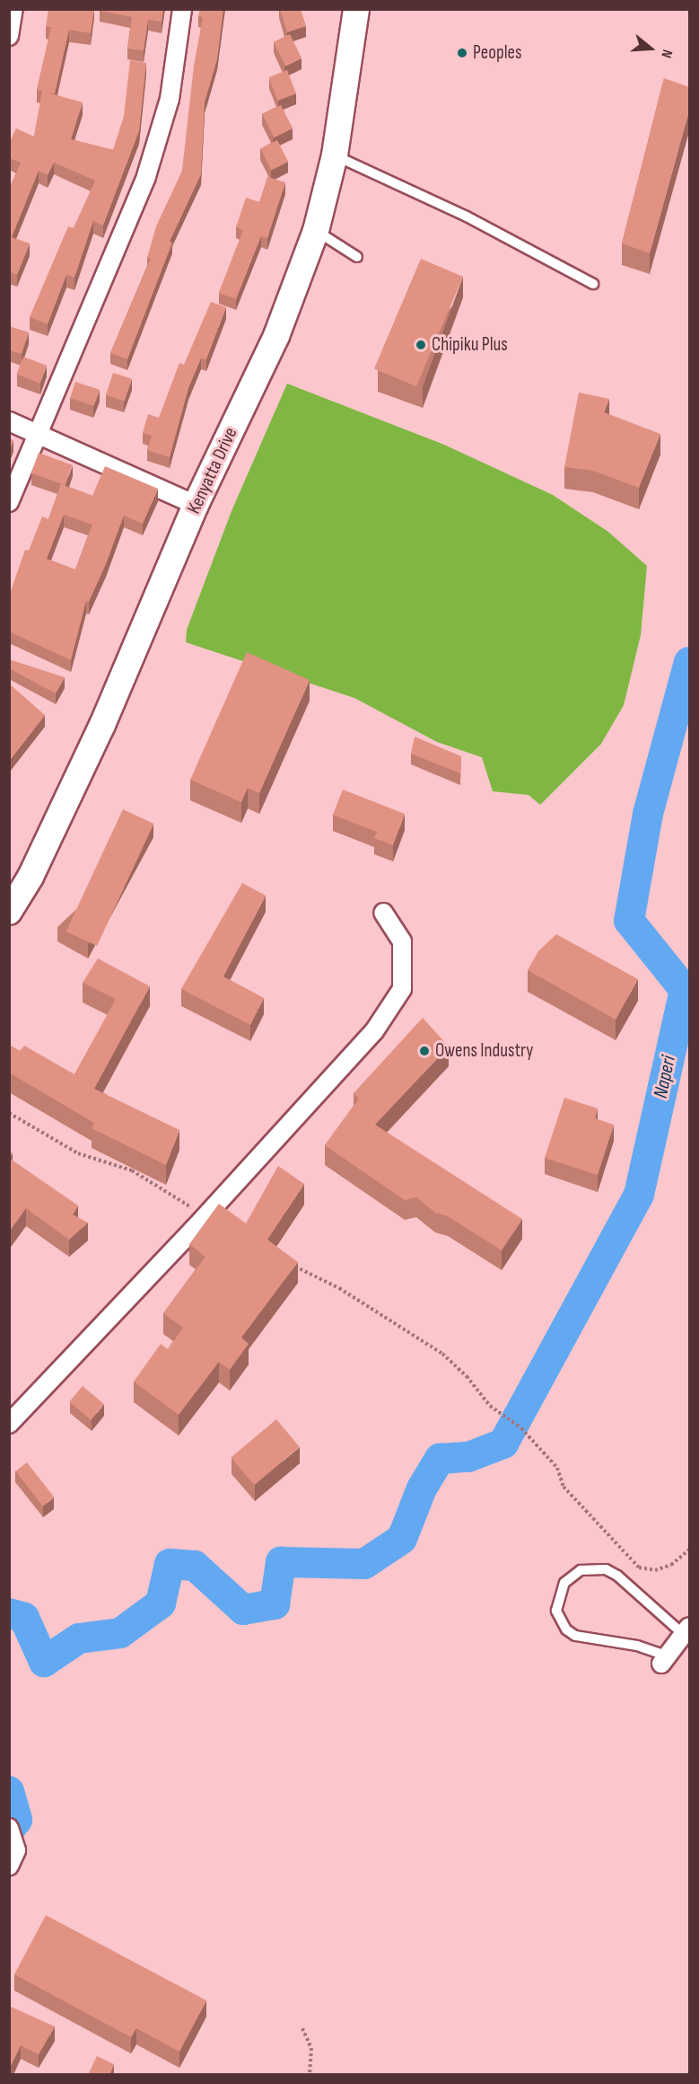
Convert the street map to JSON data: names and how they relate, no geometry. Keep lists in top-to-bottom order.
{
  "streets": {
    "main road": ["Kenyatta Drive"]
  },
  "water": ["Naperi"],
  "places": ["Peoples", "Chipiku Plus", "Owens Industry"],
  "north": "right"
}
